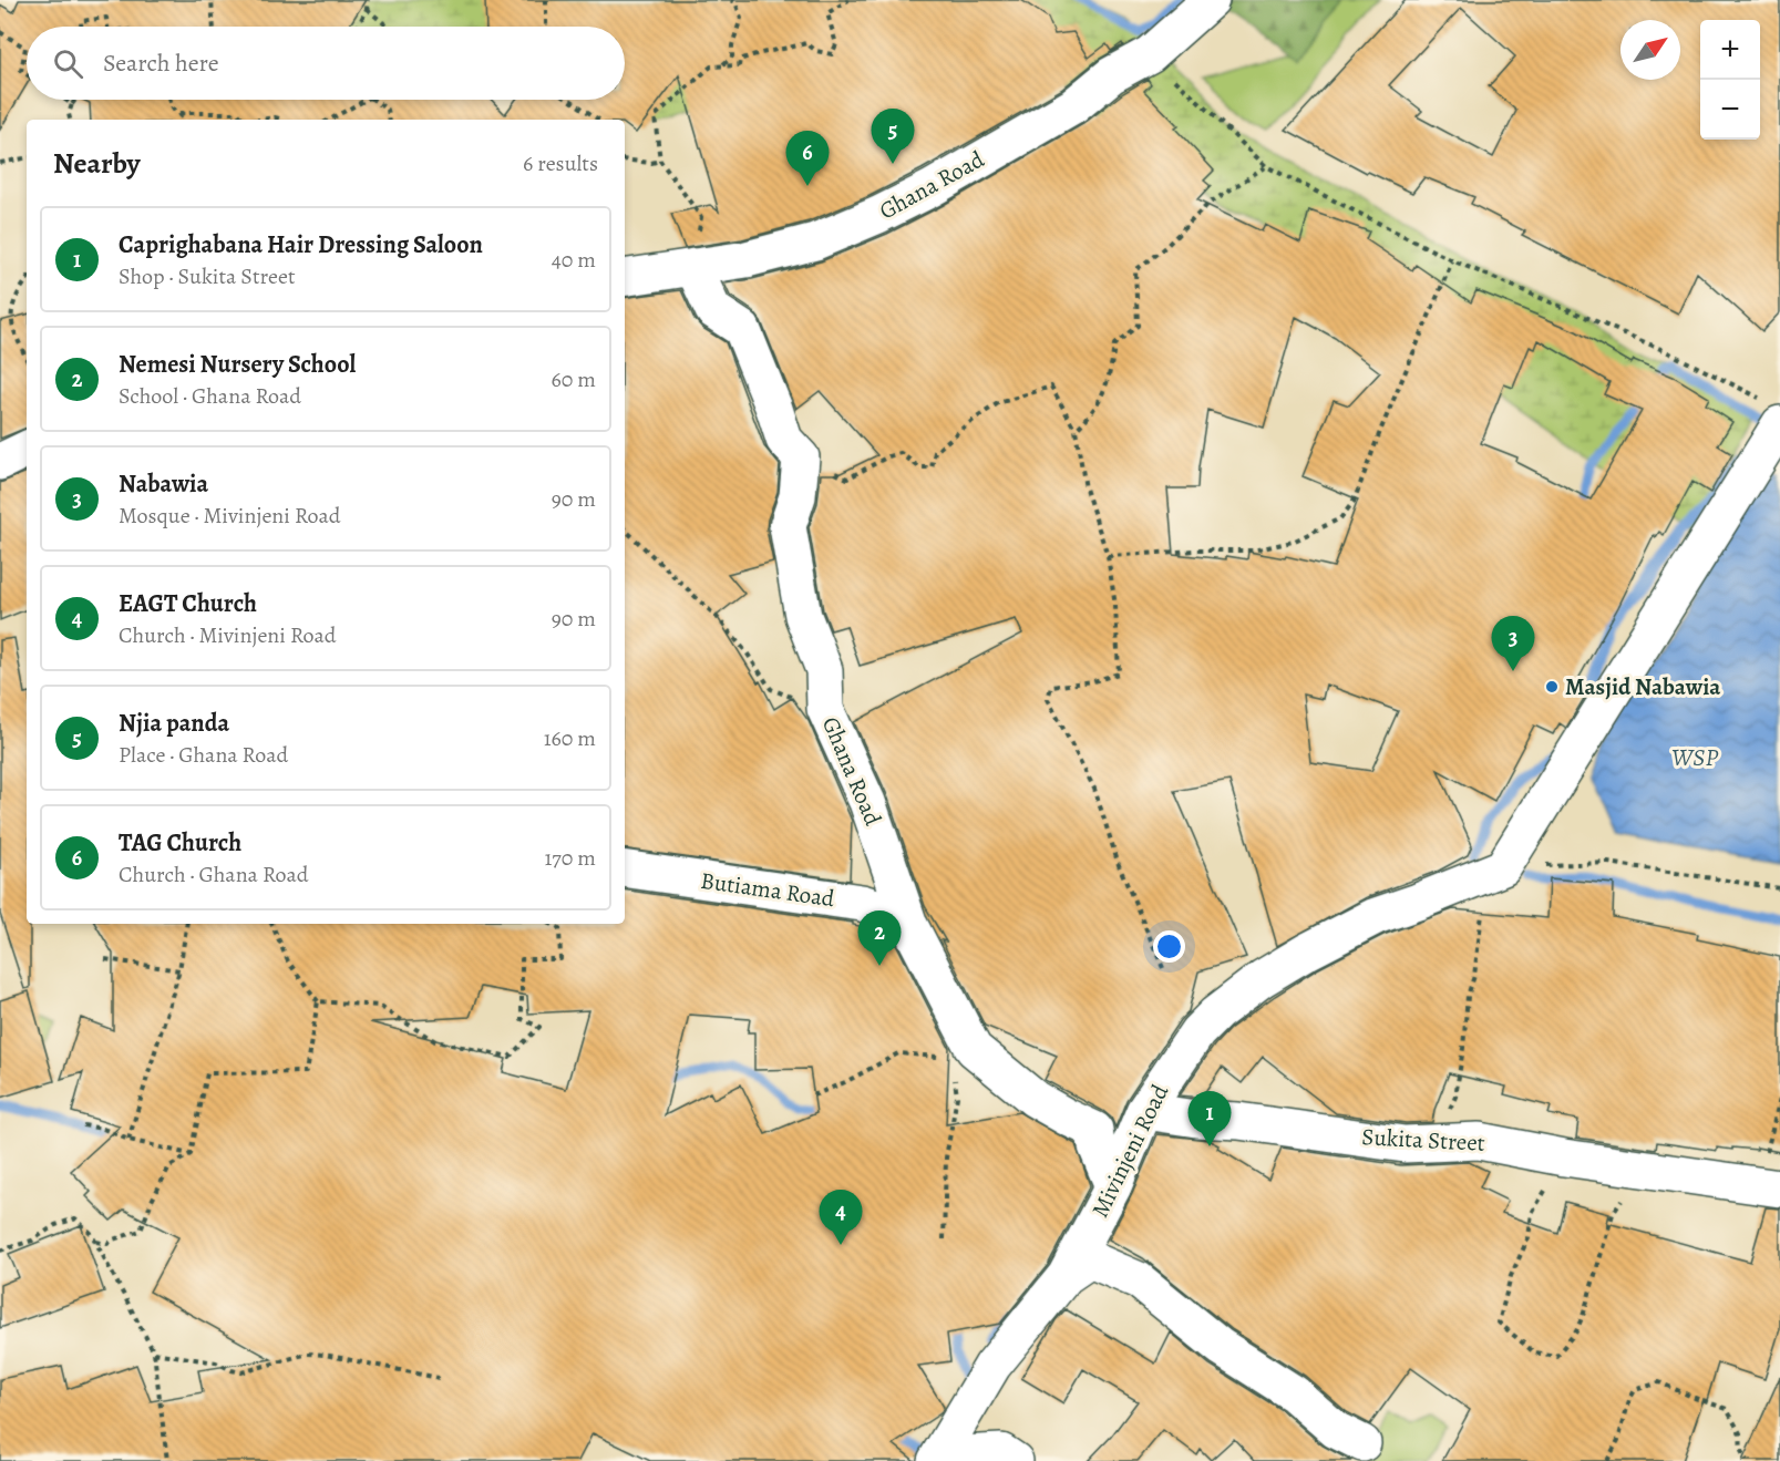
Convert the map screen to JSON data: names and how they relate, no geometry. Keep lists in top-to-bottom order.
{
  "streets": {
    "street": [
      "Ghana Road",
      "Butiama Road",
      "Sukita Street",
      "Mivinjeni Road"
    ]
  },
  "crossings": [
    ["Ghana Road", "Butiama Road"],
    ["Ghana Road", "Mivinjeni Road"],
    ["Sukita Street", "Mivinjeni Road"]
  ],
  "water": ["WSP"],
  "places": ["Masjid Nabawia"],
  "north": "top right",
  "page": {
    "map_buttons": ["+", "−"],
    "search": "Search here",
    "pins": [
      "5",
      "6",
      "3",
      "2",
      "1",
      "4"
    ],
    "heading": ["Nearby", "6 results"],
    "list": [
      {
        "mark": "1",
        "name": "Caprighabana Hair Dressing Saloon",
        "note": "Shop · Sukita Street",
        "value": "40 m"
      },
      {
        "mark": "2",
        "name": "Nemesi Nursery School",
        "note": "School · Ghana Road",
        "value": "60 m"
      },
      {
        "mark": "3",
        "name": "Nabawia",
        "note": "Mosque · Mivinjeni Road",
        "value": "90 m"
      },
      {
        "mark": "4",
        "name": "EAGT Church",
        "note": "Church · Mivinjeni Road",
        "value": "90 m"
      },
      {
        "mark": "5",
        "name": "Njia panda",
        "note": "Place · Ghana Road",
        "value": "160 m"
      },
      {
        "mark": "6",
        "name": "TAG Church",
        "note": "Church · Ghana Road",
        "value": "170 m"
      }
    ]
  }
}
